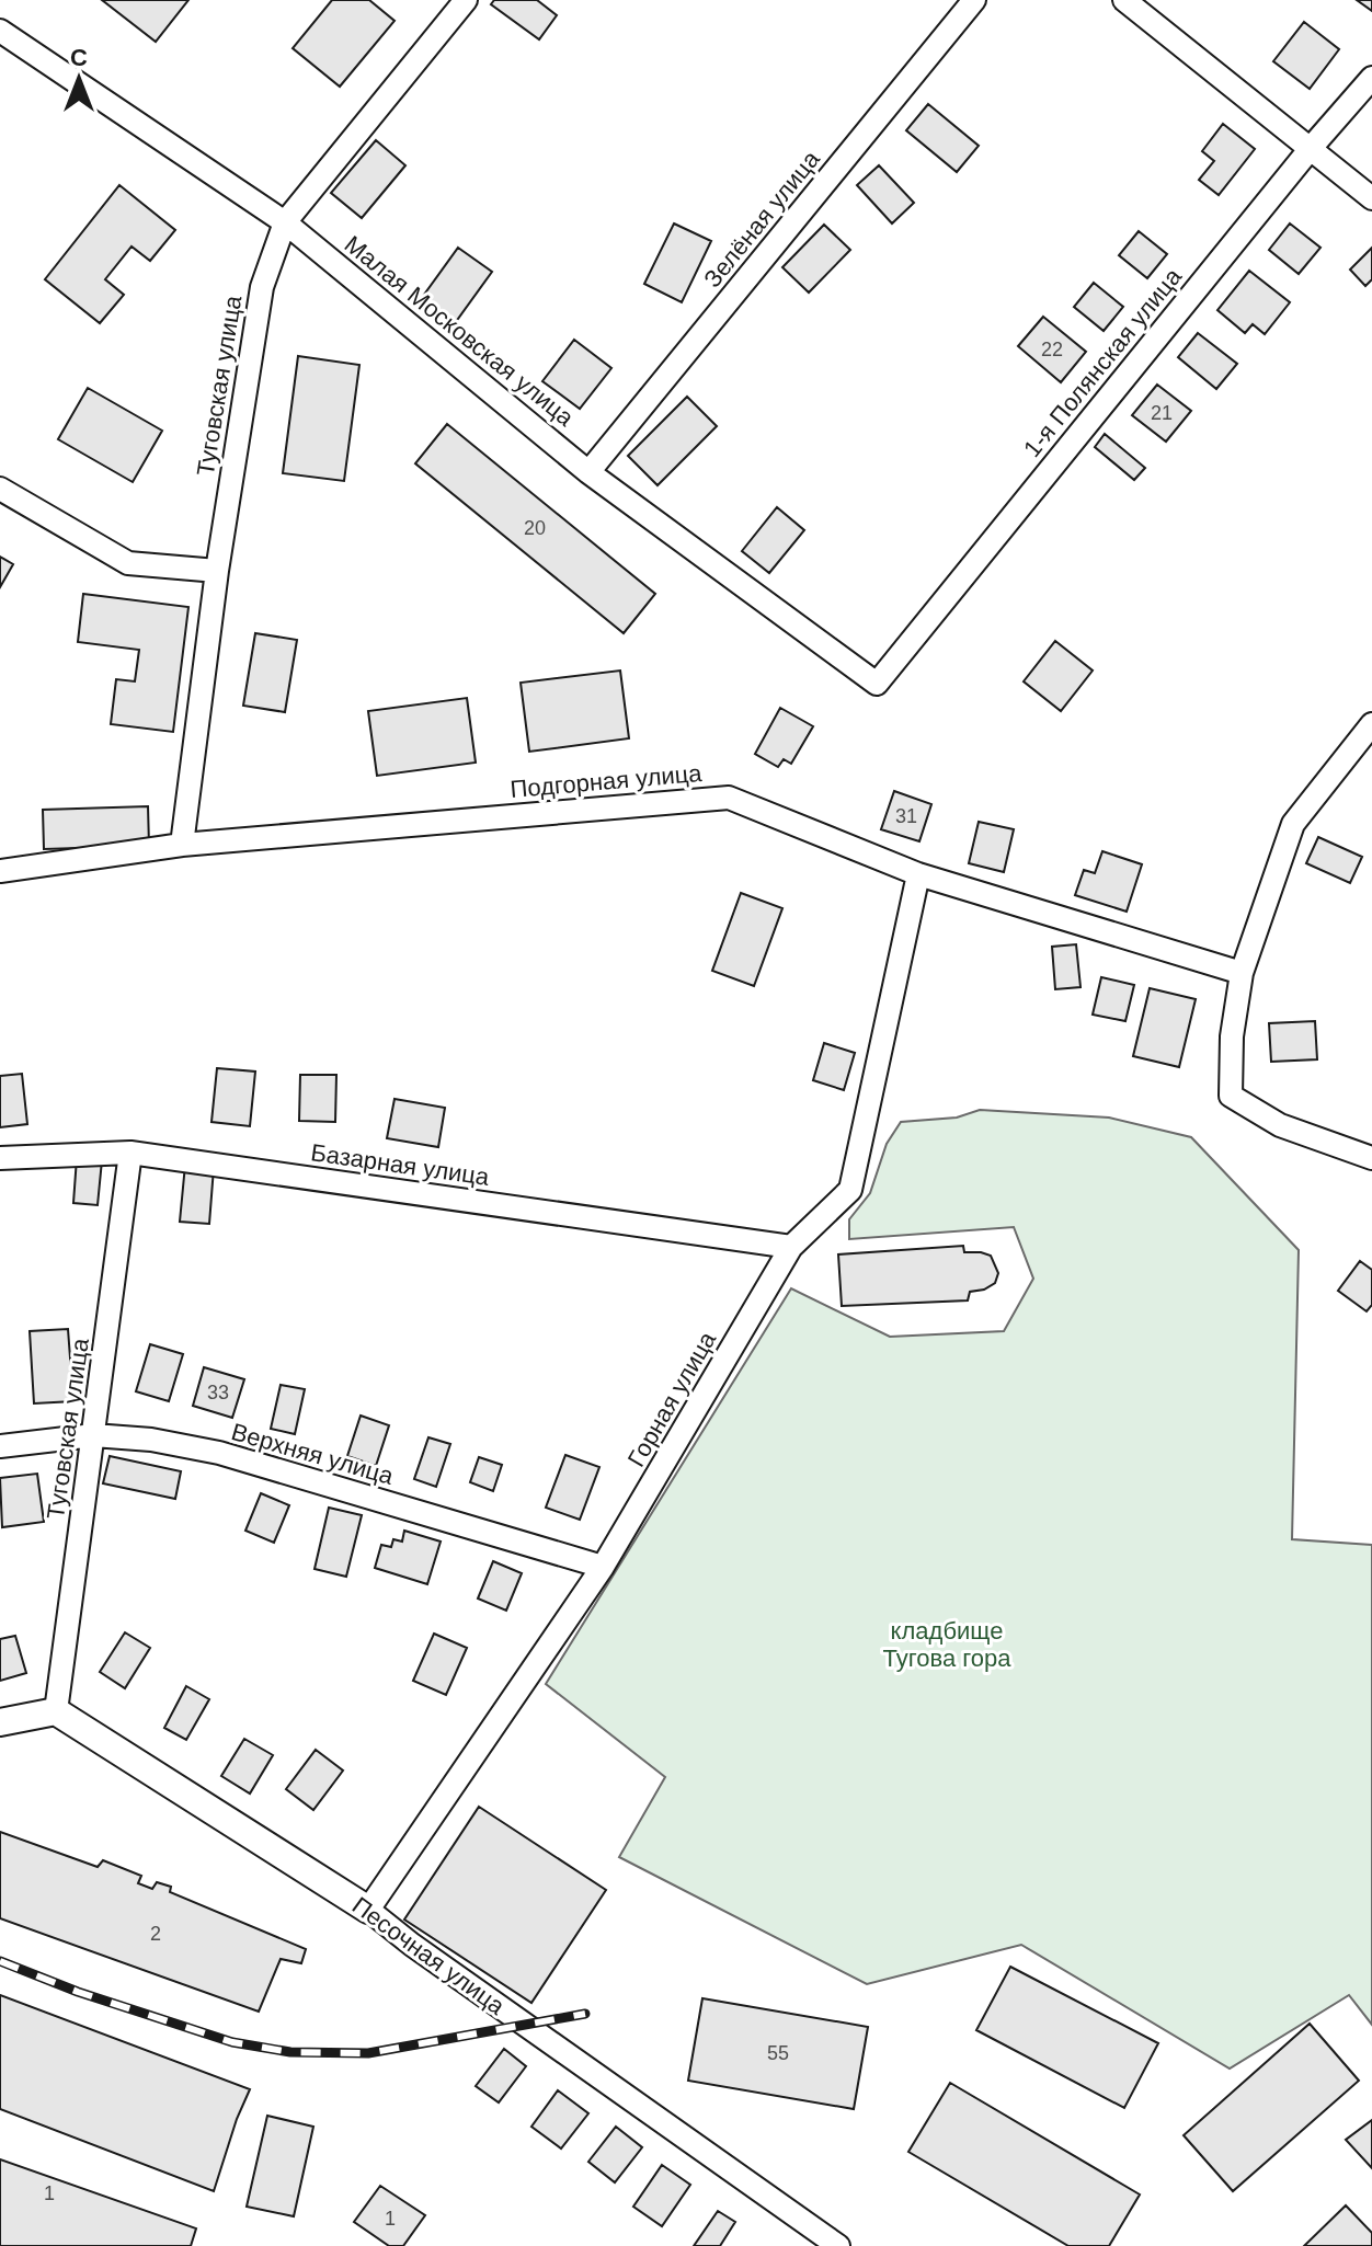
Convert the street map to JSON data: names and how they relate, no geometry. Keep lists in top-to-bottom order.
{
  "streets": {
    "street": [
      "Зелёная улица",
      "Малая Московская улица",
      "1-я Полянская улица",
      "Туговская улица",
      "Подгорная улица",
      "Базарная улица",
      "Горная улица",
      "Верхняя улица",
      "Песочная улица"
    ]
  },
  "crossings": [
    ["Зелёная улица", "Малая Московская улица"],
    ["Малая Московская улица", "1-я Полянская улица"],
    ["Малая Московская улица", "Туговская улица"],
    ["Туговская улица", "Подгорная улица"],
    ["Туговская улица", "Базарная улица"],
    ["Туговская улица", "Верхняя улица"],
    ["Туговская улица", "Песочная улица"],
    ["Подгорная улица", "Горная улица"],
    ["Базарная улица", "Горная улица"],
    ["Горная улица", "Верхняя улица"],
    ["Горная улица", "Песочная улица"]
  ],
  "parks": ["кладбище Тугова гора"],
  "house_numbers": [
    "22",
    "21",
    "20",
    "31",
    "33",
    "2",
    "55",
    "1",
    "1"
  ],
  "north": "top"
}
